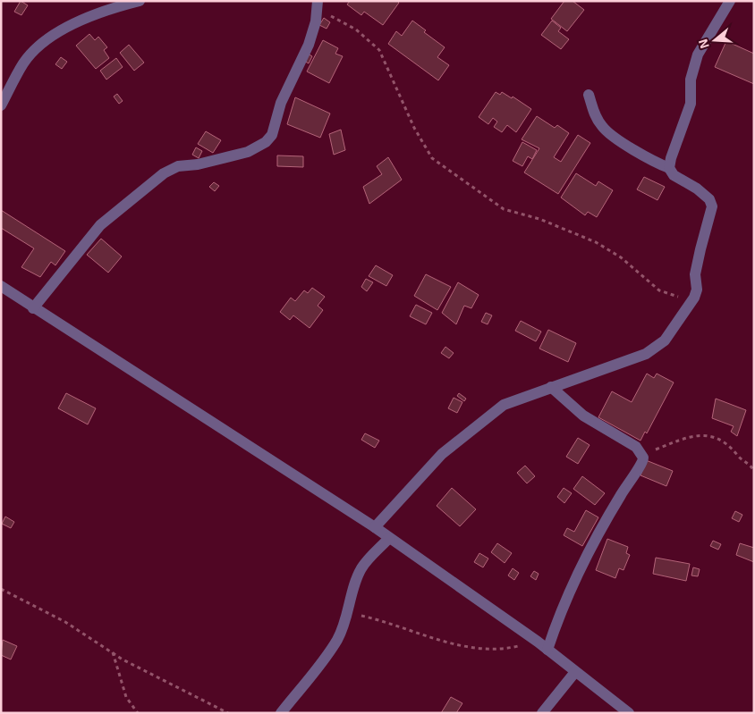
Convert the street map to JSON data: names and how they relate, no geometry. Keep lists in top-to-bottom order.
{
  "north": "left"
}
